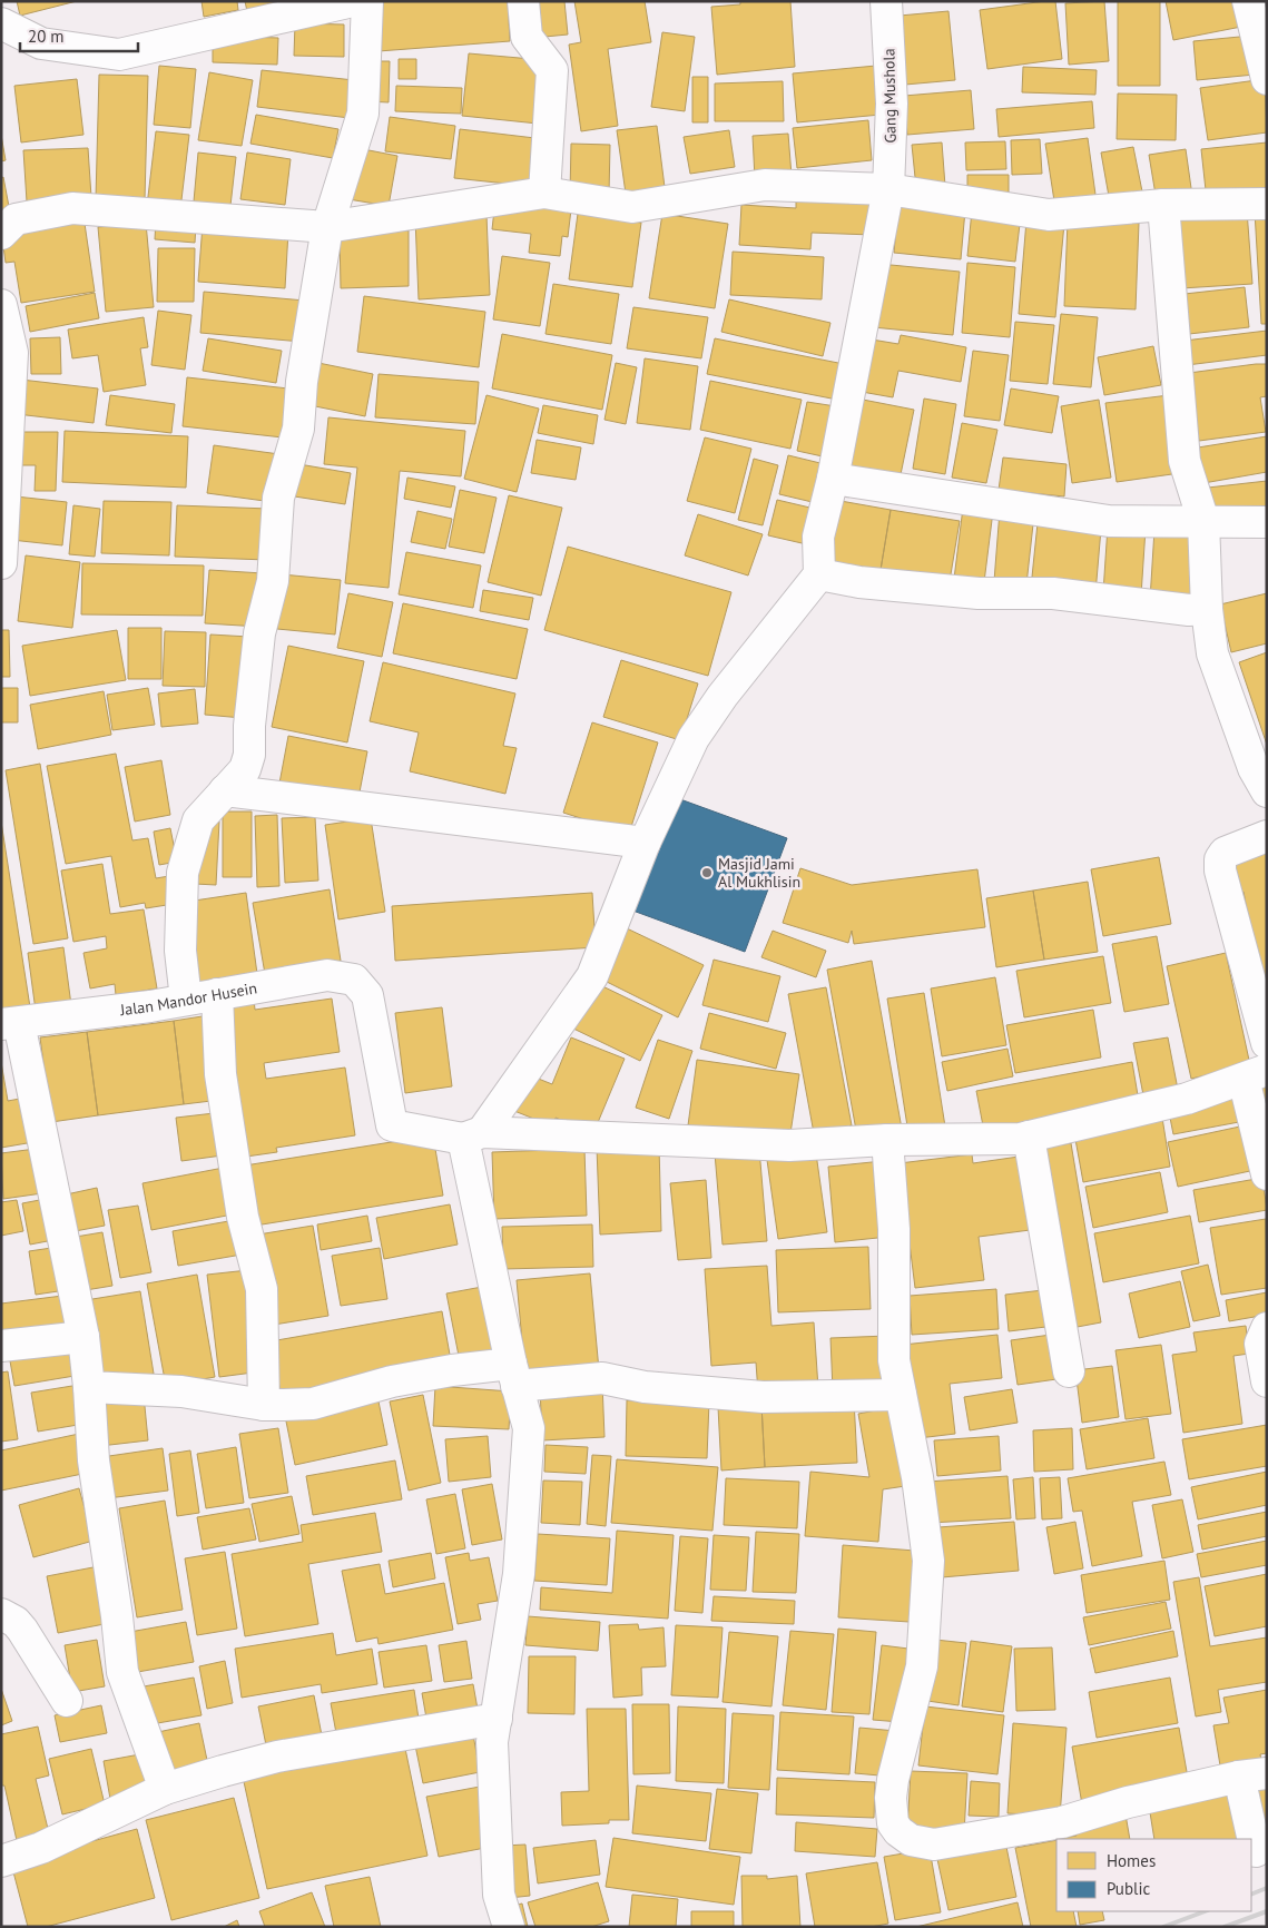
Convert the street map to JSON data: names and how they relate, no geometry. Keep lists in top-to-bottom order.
{
  "streets": {
    "street": ["Gang Mushola", "Jalan Mandor Husein"]
  },
  "places": ["Masjid Jami Al Mukhlisin"],
  "legend": ["Homes", "Public"],
  "scale_bar": "20 m"
}
